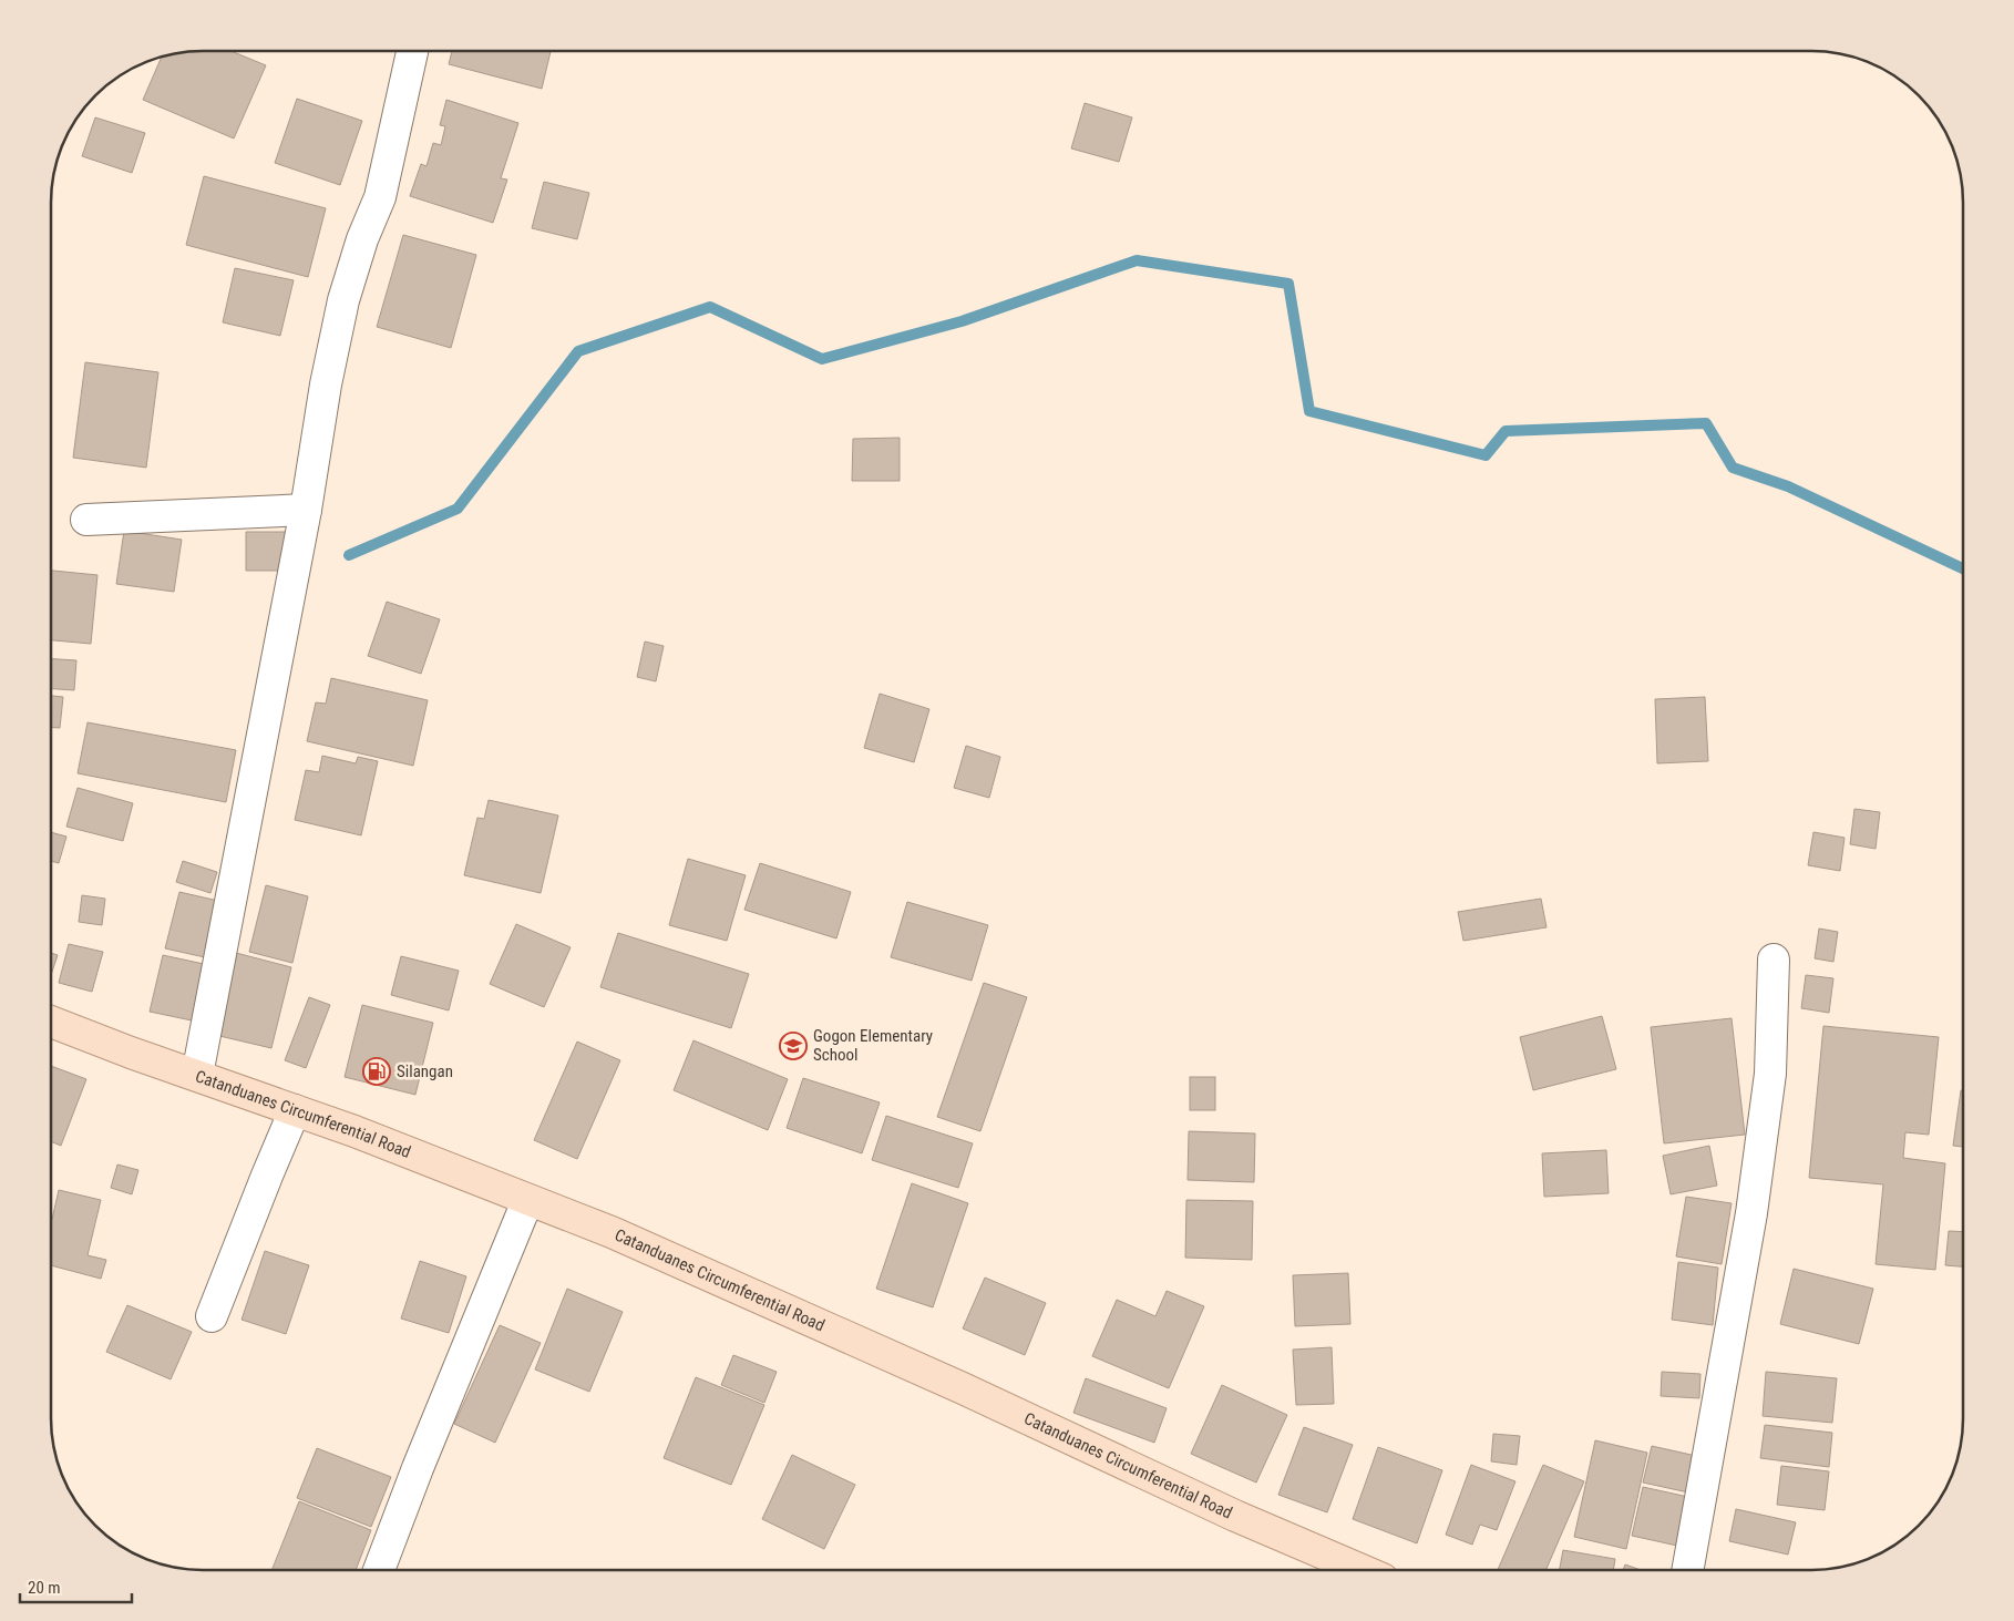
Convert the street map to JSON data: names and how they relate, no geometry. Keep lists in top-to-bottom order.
{
  "streets": {
    "main road": ["Catanduanes Circumferential Road"]
  },
  "places": {
    "school or university": ["Gogon Elementary School"],
    "fuel station": ["Silangan"]
  },
  "scale_bar": "20 m"
}
